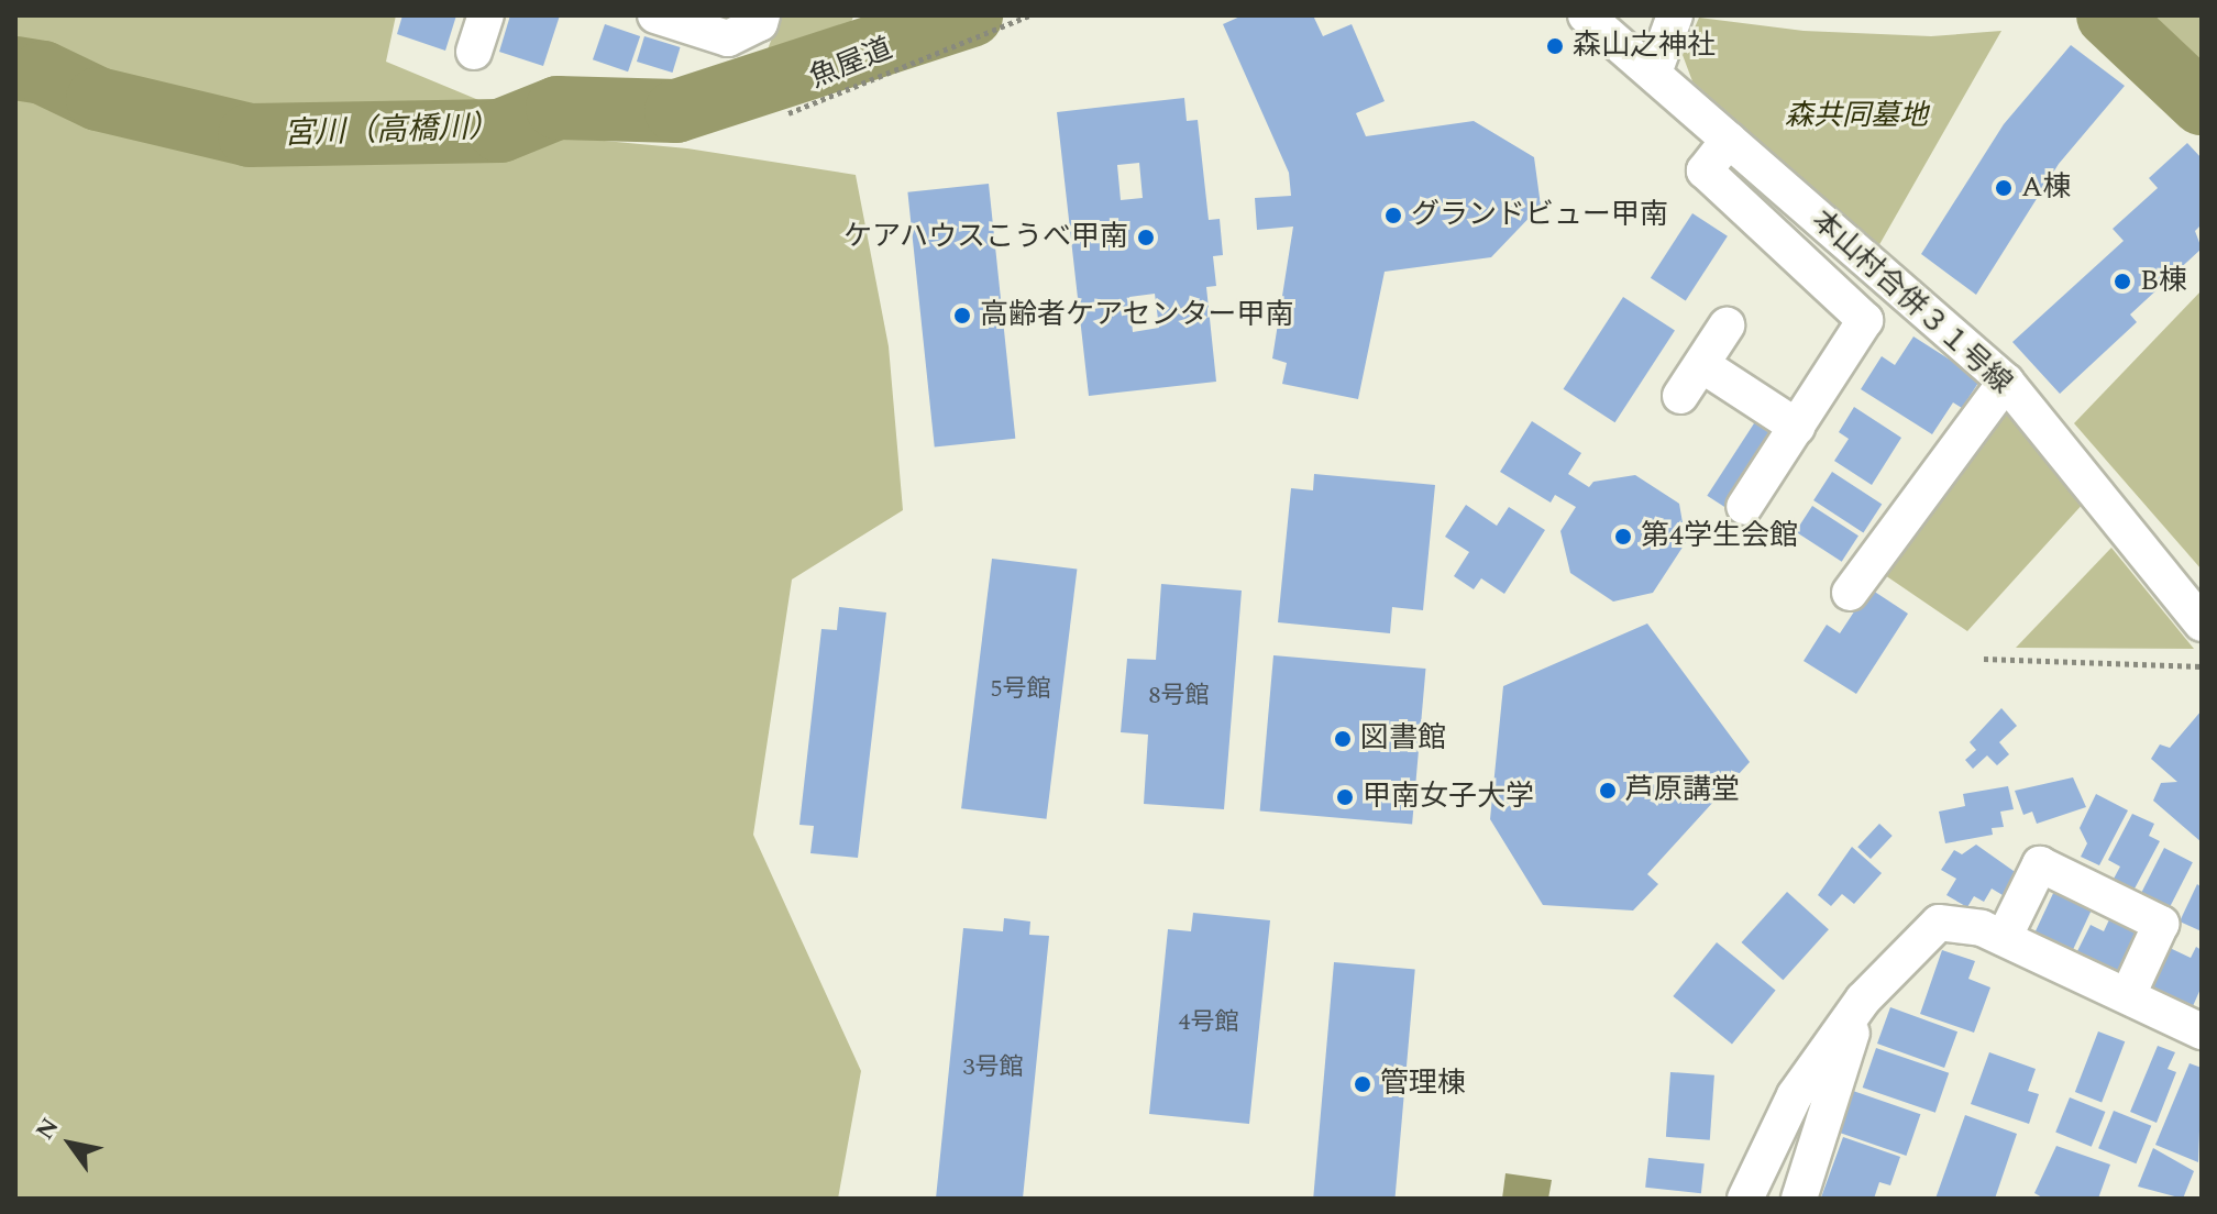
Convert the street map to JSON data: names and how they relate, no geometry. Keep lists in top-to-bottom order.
{
  "streets": {
    "street": ["本山村合併３１号線"],
    "path": ["魚屋道"]
  },
  "water": ["宮川（高橋川）"],
  "parks": ["森共同墓地"],
  "places": [
    "森山之神社",
    "A棟",
    "グランドビュー甲南",
    "ケアハウスこうべ甲南",
    "B棟",
    "高齢者ケアセンター甲南",
    "第4学生会館",
    "図書館",
    "芦原講堂",
    "甲南女子大学",
    "管理棟"
  ],
  "house_numbers": [
    "5号館",
    "8号館",
    "4号館",
    "3号館"
  ],
  "north": "top left"
}
